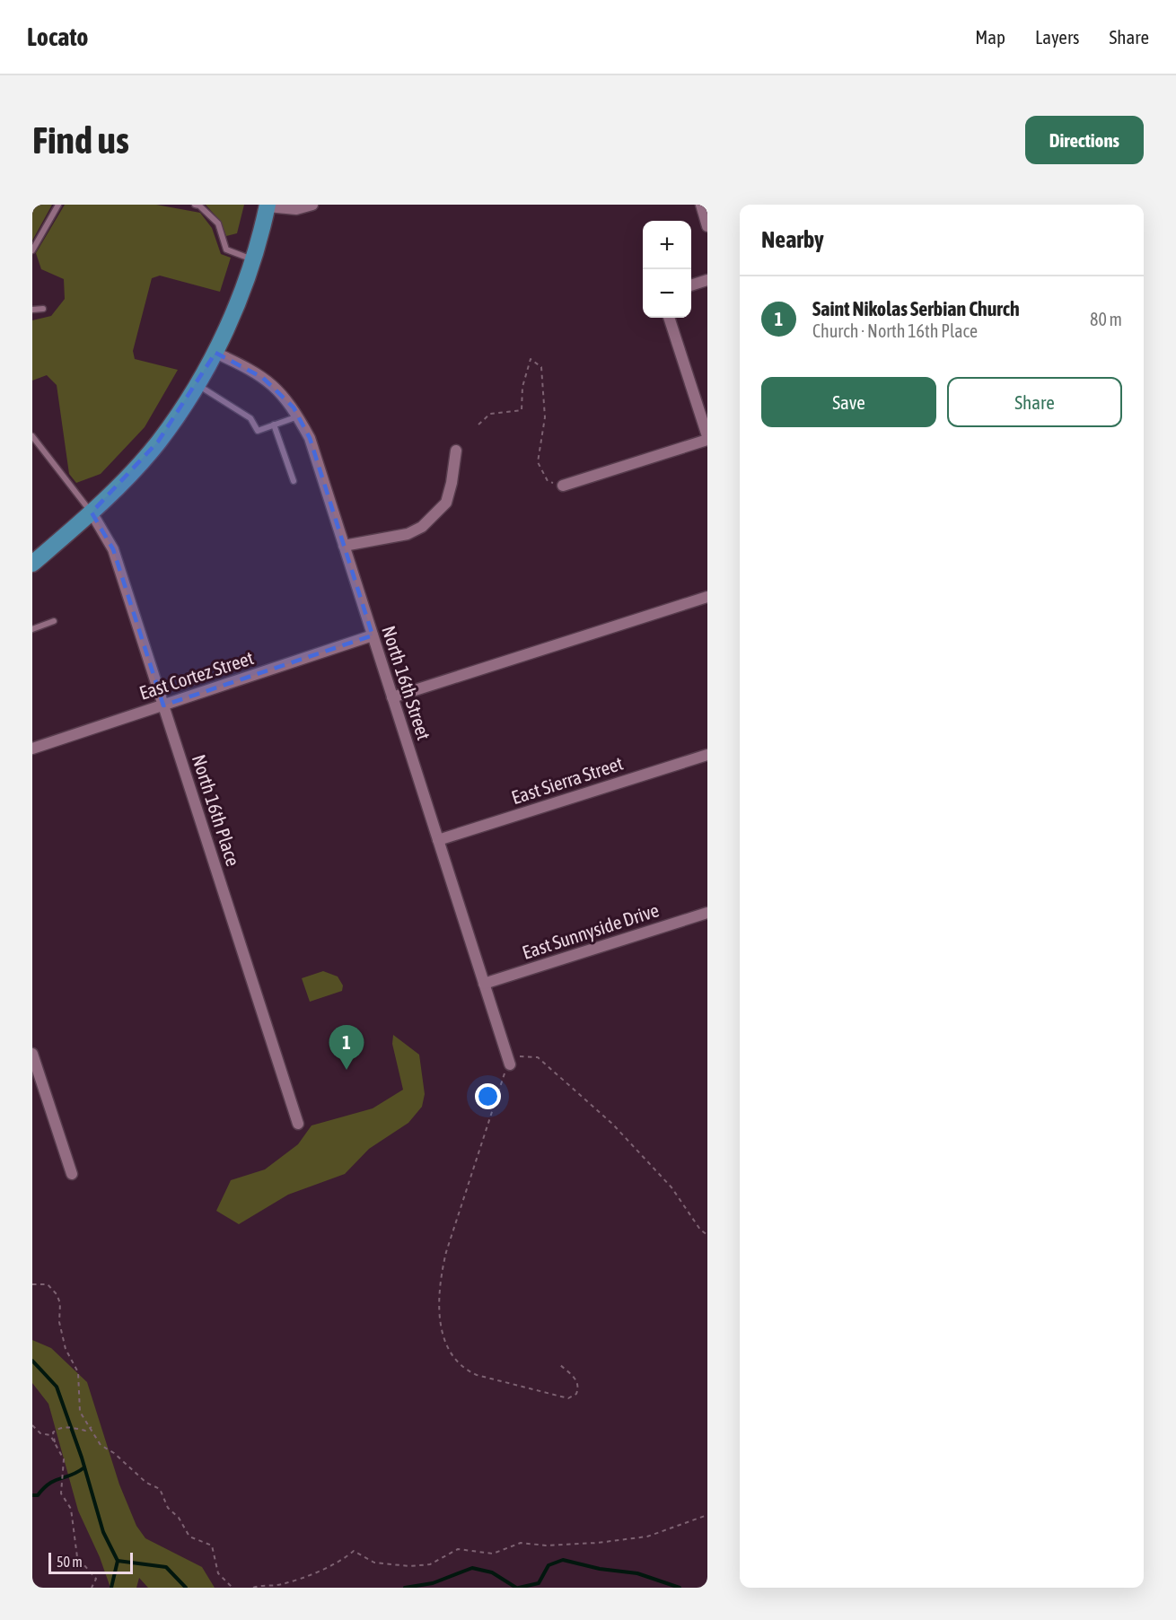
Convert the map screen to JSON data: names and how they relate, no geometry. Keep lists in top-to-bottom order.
{
  "streets": {
    "street": [
      "East Cortez Street",
      "North 16th Street",
      "East Sierra Street",
      "North 16th Place",
      "East Sunnyside Drive"
    ]
  },
  "crossings": [
    ["East Cortez Street", "North 16th Street"],
    ["East Cortez Street", "North 16th Place"],
    ["North 16th Street", "East Sierra Street"],
    ["North 16th Street", "East Sunnyside Drive"]
  ],
  "scale_bar": "50 m",
  "page": {
    "header": "Locato",
    "nav": ["Map", "Layers", "Share"],
    "buttons": [
      "Directions",
      ["Save", "Share"]
    ],
    "title": "Find us",
    "heading": "Nearby",
    "map_buttons": ["+", "−"],
    "list": [
      {
        "mark": "1",
        "name": "Saint Nikolas Serbian Church",
        "note": "Church · North 16th Place",
        "value": "80 m"
      }
    ],
    "pins": "1",
    "scale": "50 m"
  }
}
